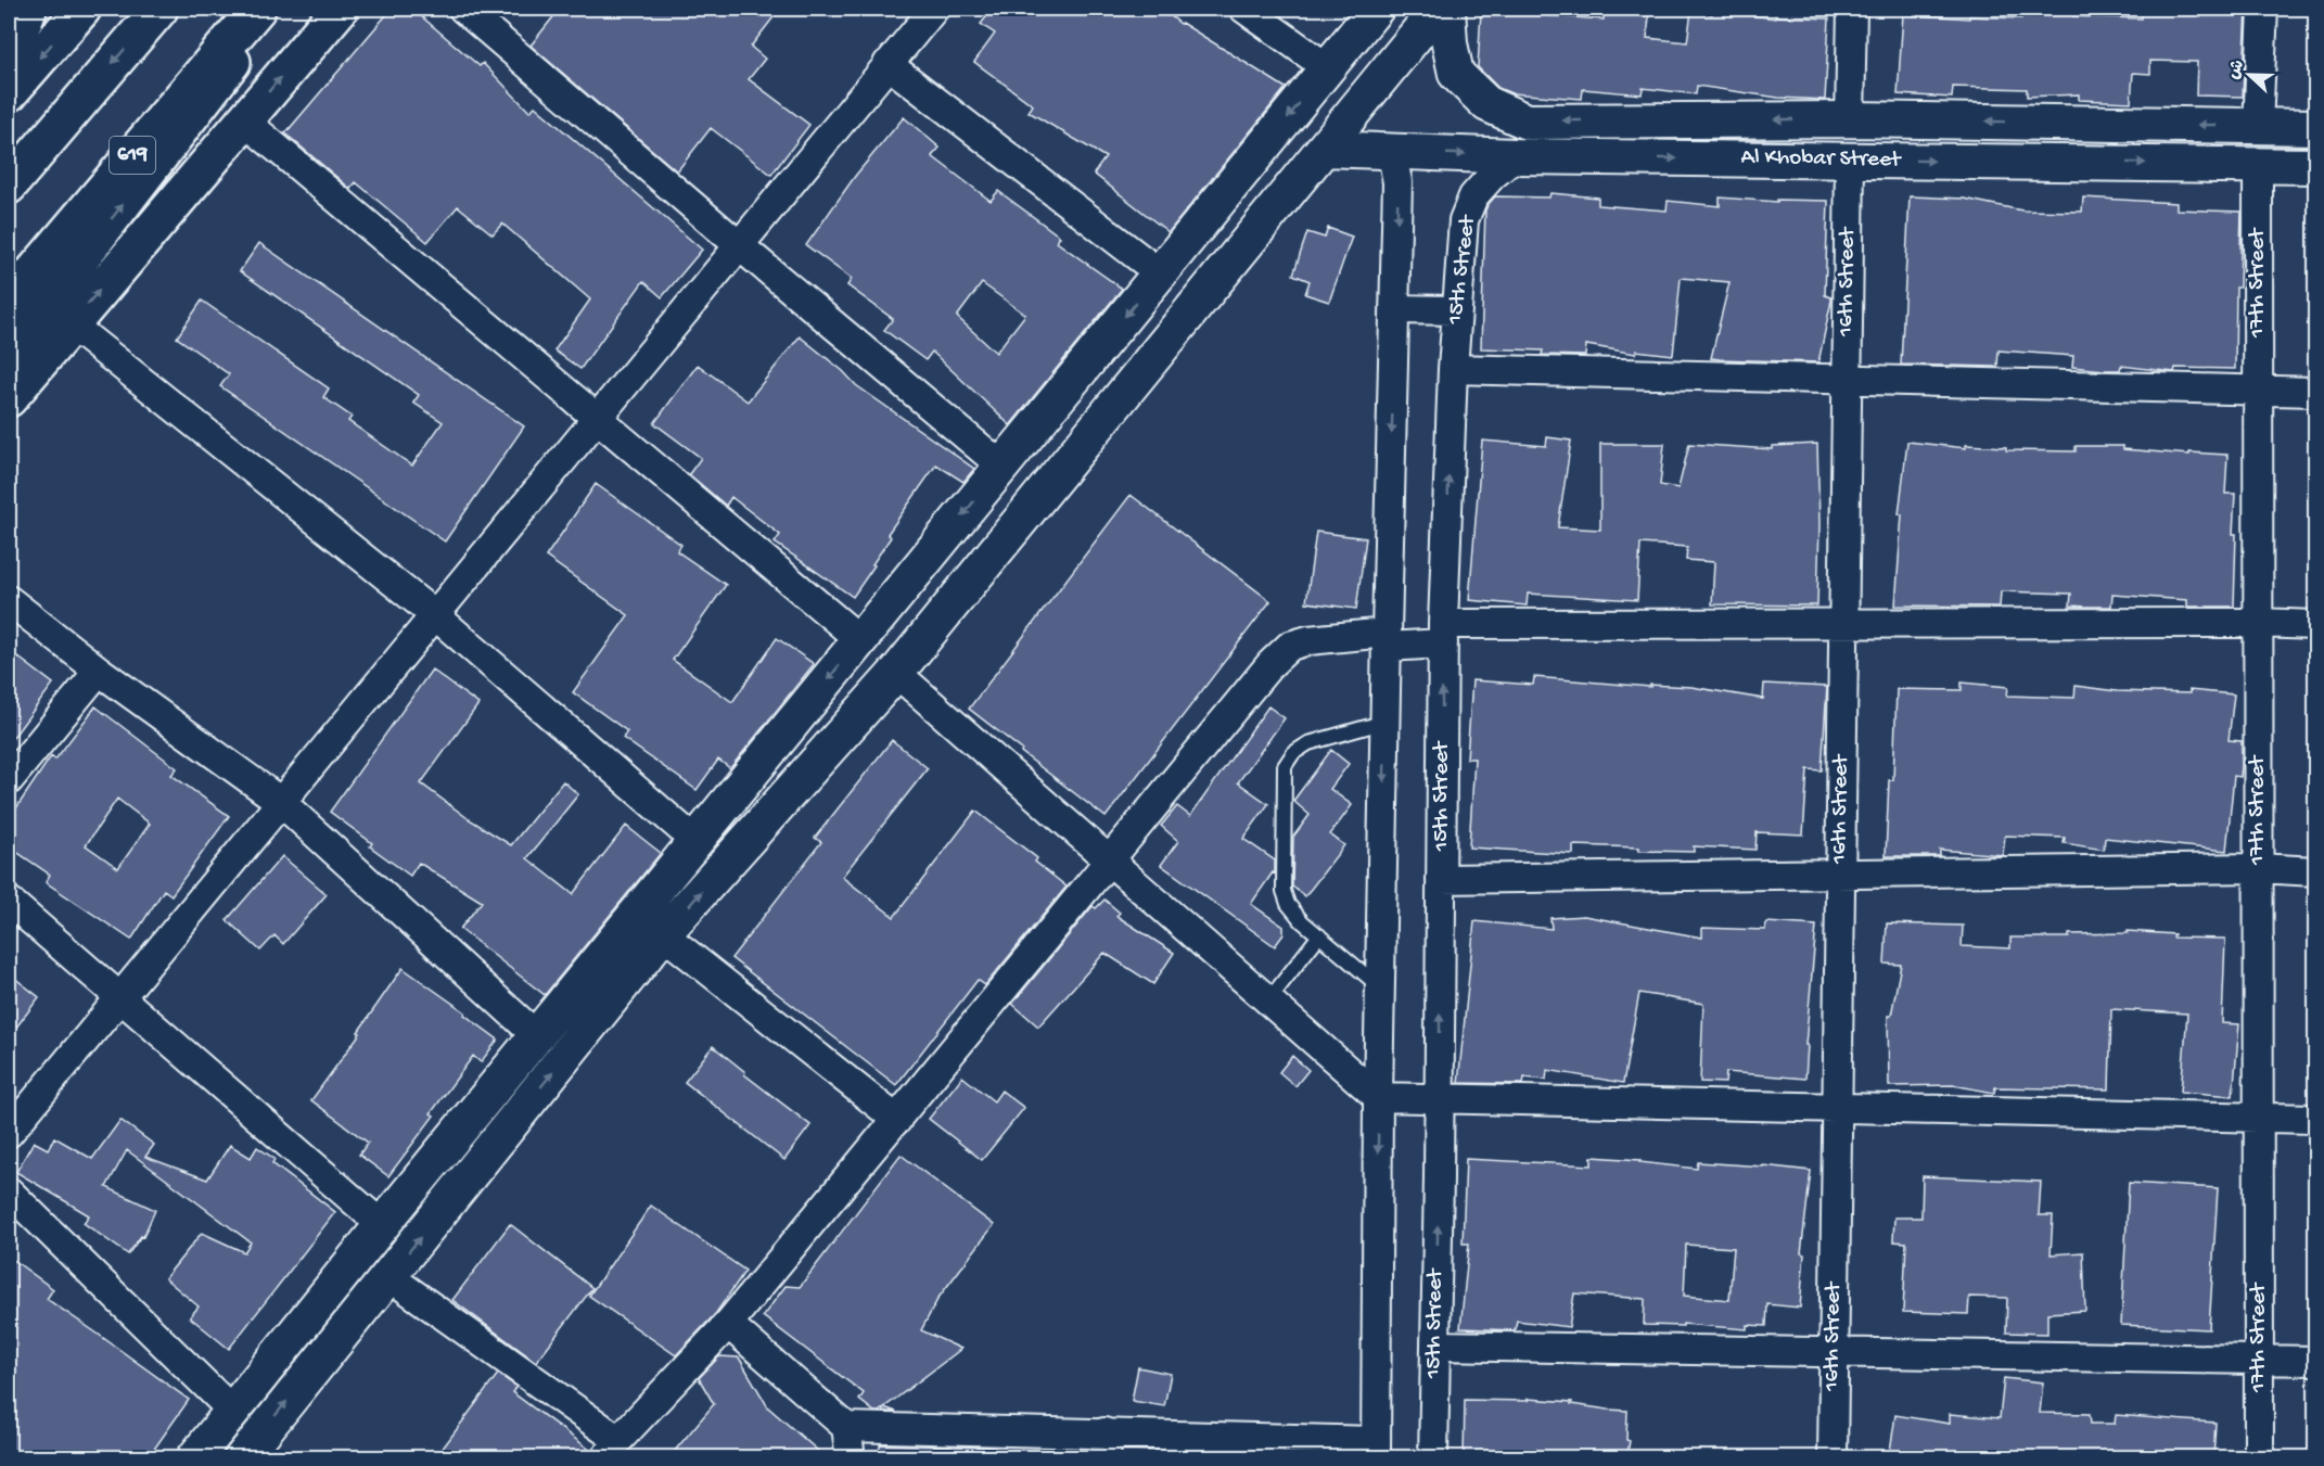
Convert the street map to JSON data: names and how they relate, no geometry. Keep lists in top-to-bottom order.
{
  "streets": {
    "main road": ["619"],
    "street": [
      "Al Khobar Street",
      "15th Street",
      "16th Street",
      "17th Street"
    ]
  },
  "crossings": [
    ["Al Khobar Street", "15th Street"],
    ["Al Khobar Street", "16th Street"],
    ["Al Khobar Street", "17th Street"]
  ],
  "north": "left"
}
